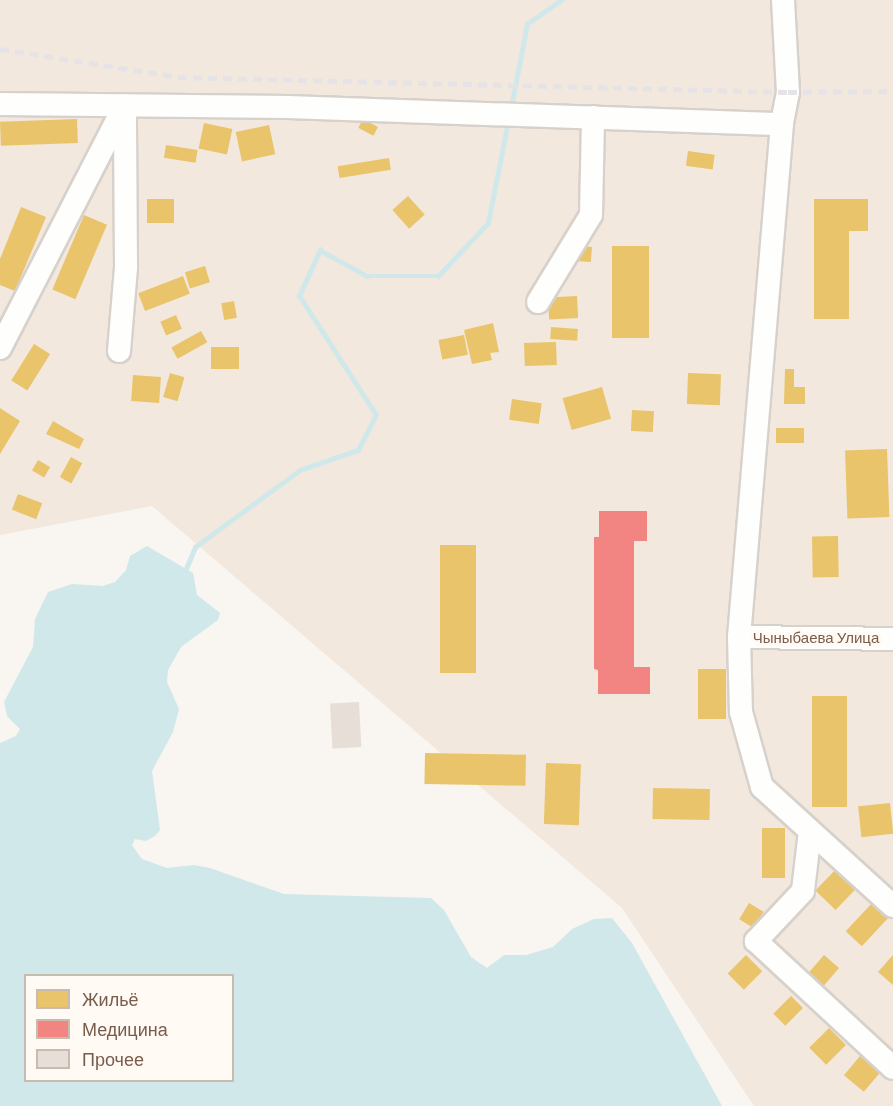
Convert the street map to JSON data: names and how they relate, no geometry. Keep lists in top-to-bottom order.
{
  "streets": {
    "street": ["Чыныбаева Улица"]
  },
  "legend": ["Жильё", "Медицина", "Прочее"]
}
